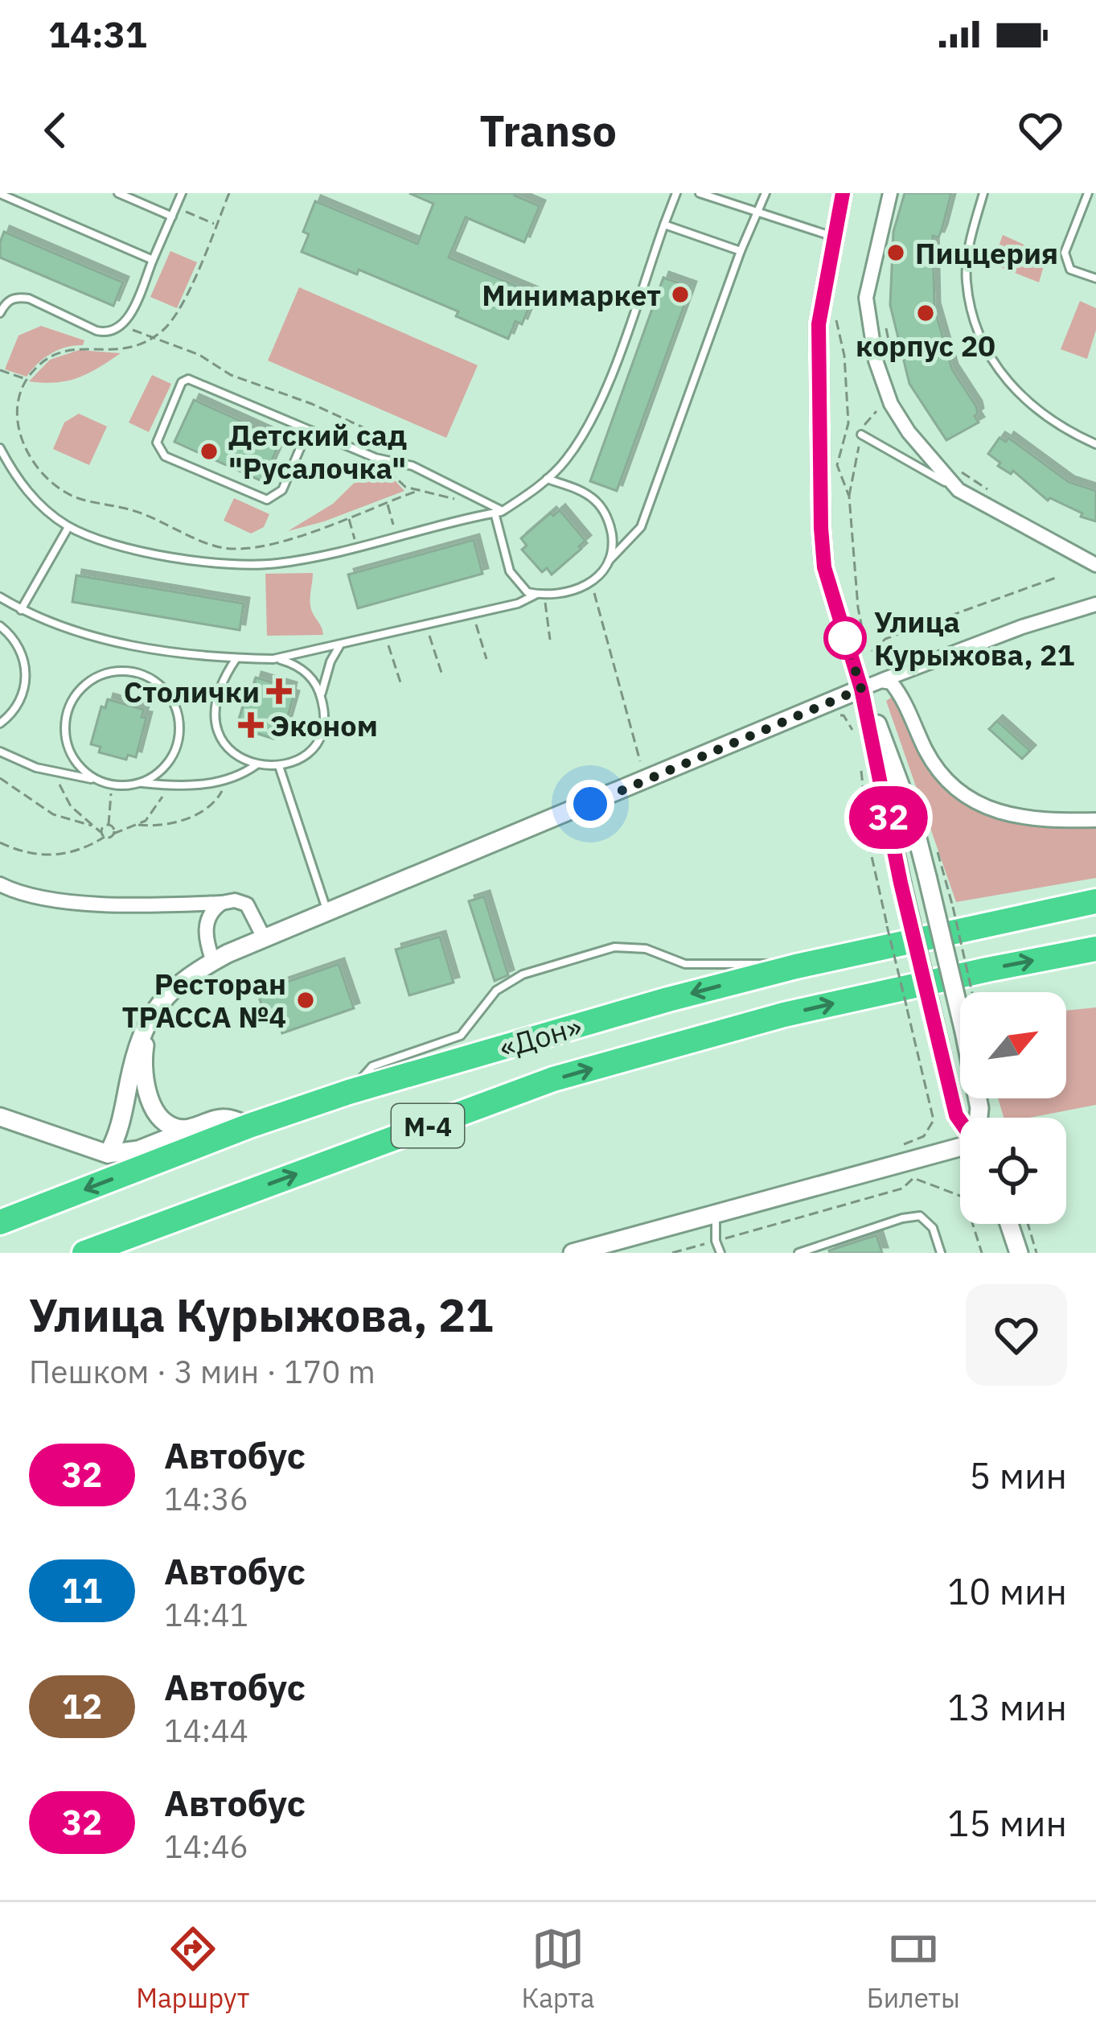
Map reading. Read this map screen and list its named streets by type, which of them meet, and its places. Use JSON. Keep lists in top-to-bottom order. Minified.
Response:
{"streets":{"highway":["«Дон»","М-4"]},"places":{"other":["Пиццерия","Минимаркет","корпус 20","Детский сад \"Русалочка\"","Улица Курыжова, 21","Ресторан ТРАССА №4"],"health":["Столички","Эконом"]},"lines":["bus line 32"],"north":"top right","page":{"status":"14:31","header":"Transo","on_map":"32","heading":["Улица Курыжова, 21","Пешком · 3 мин · 170 m"],"list":[{"mark":"32","name":"Автобус","note":"14:36","value":"5 мин"},{"mark":"11","name":"Автобус","note":"14:41","value":"10 мин"},{"mark":"12","name":"Автобус","note":"14:44","value":"13 мин"},{"mark":"32","name":"Автобус","note":"14:46","value":"15 мин"}],"tabs":["Маршрут","Карта","Билеты"]}}
